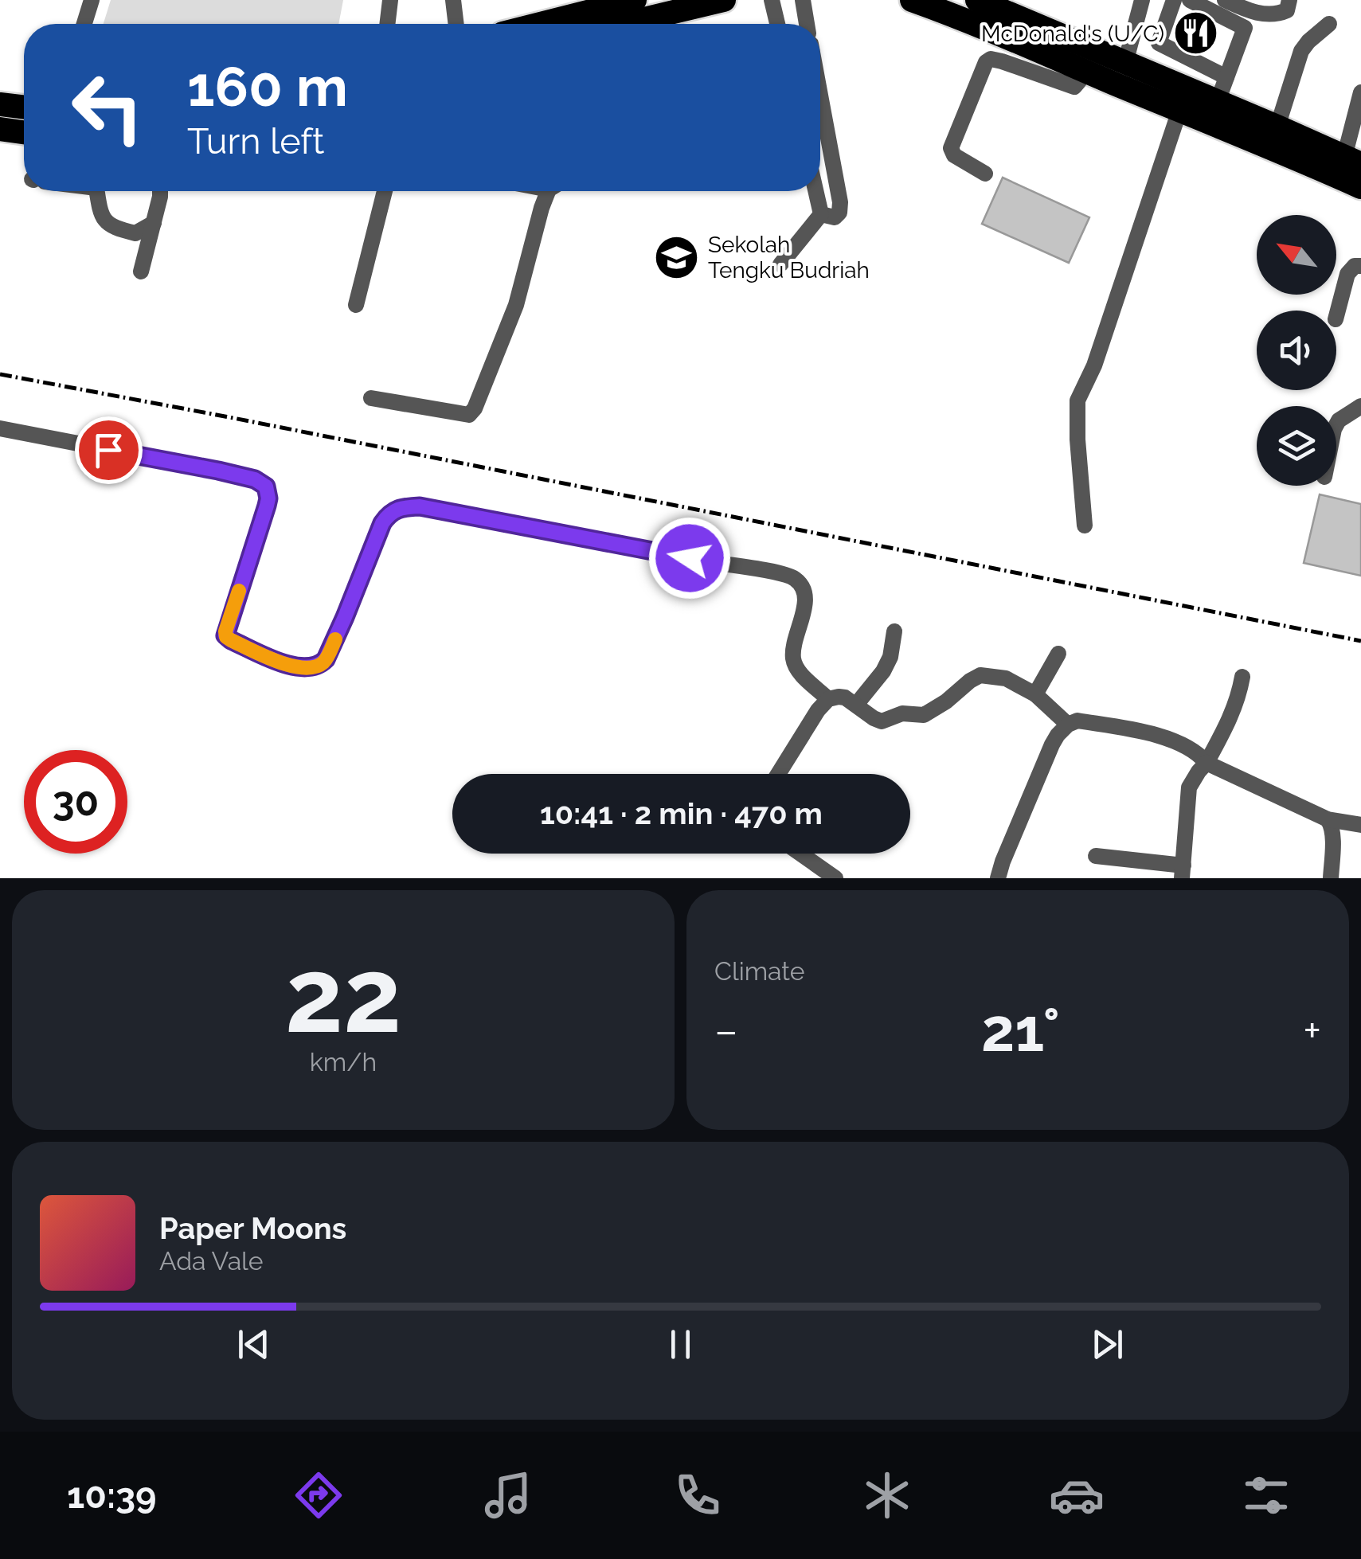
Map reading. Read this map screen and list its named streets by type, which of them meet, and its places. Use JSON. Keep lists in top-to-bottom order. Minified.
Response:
{"places":{"restaurant":["McDonald's (U/C)"],"school or university":["Sekolah Tengku Budriah"]},"north":"top left","page":{"turn":["160 m","Turn left"],"limit":"30","trip":"10:41 · 2 min · 470 m","tile":[["22","km/h"],"Climate"],"heat":["−","21°","+"],"song":["Paper Moons","Ada Vale"],"tabs":"10:39"}}
